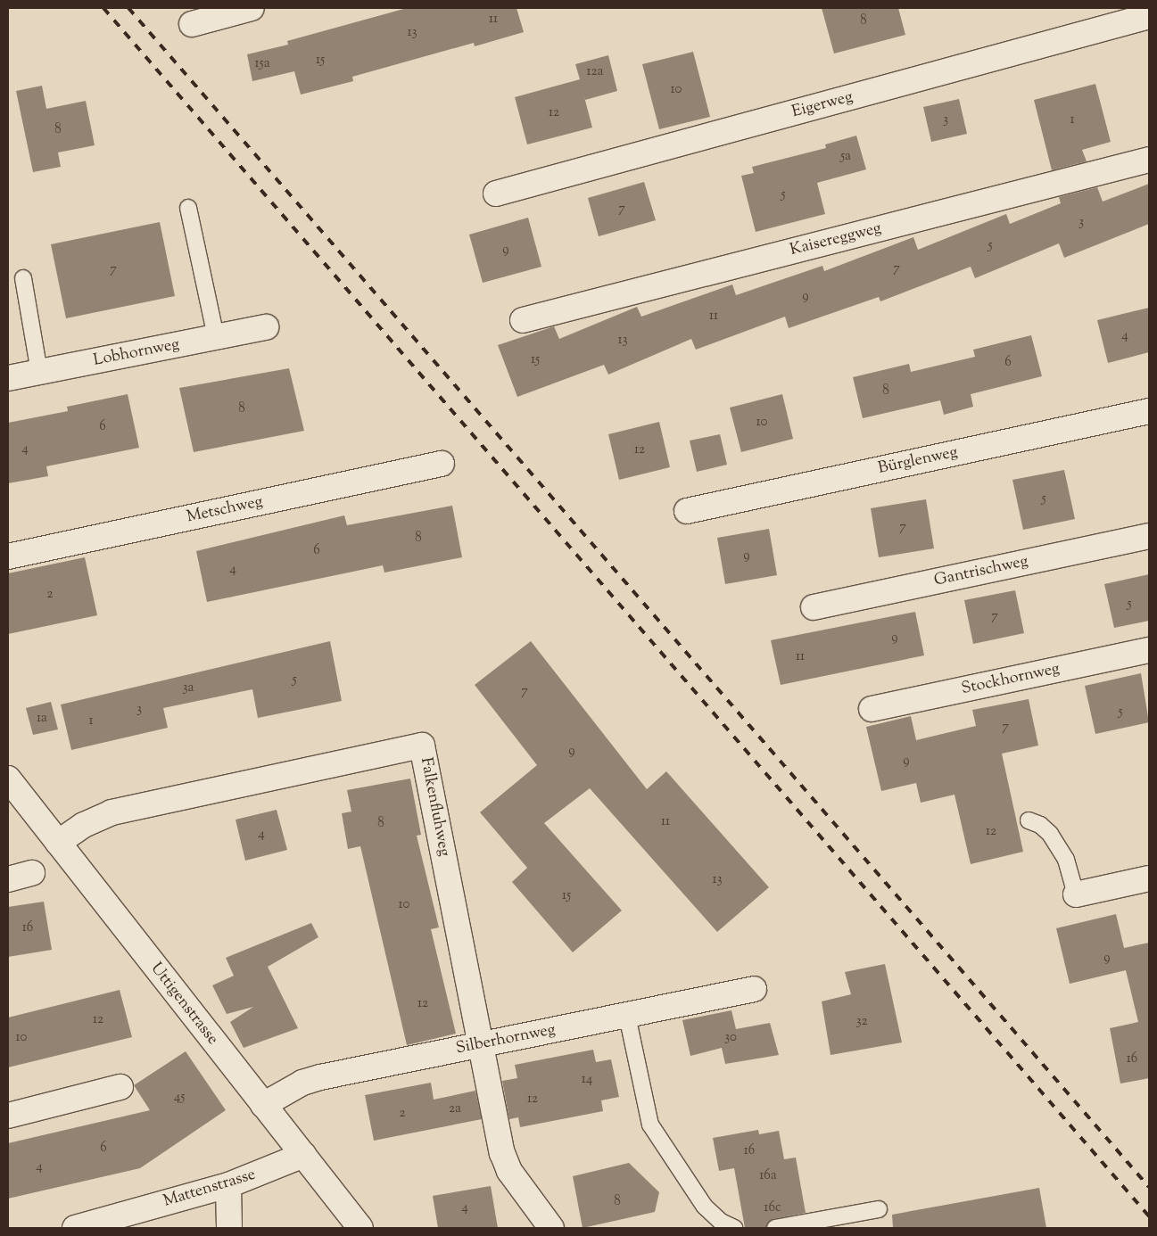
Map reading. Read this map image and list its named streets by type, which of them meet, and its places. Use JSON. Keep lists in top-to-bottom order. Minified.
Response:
{"streets":{"street":["Eigerweg","Kaisereggweg","Lobhornweg","Bürglenweg","Metschweg","Gantrischweg","Stockhornweg","Falkenfluhweg","Uttigenstrasse","Silberhornweg","Mattenstrasse"]},"crossings":[["Falkenfluhweg","Uttigenstrasse"],["Falkenfluhweg","Silberhornweg"],["Uttigenstrasse","Silberhornweg"],["Uttigenstrasse","Mattenstrasse"]],"house_numbers":["11","8","13","15","15a","12a","10","12","3","1","8","5a","5","7","3","5","9","7","7","9","11","4","13","15","6","8","8","10","6","4","12","5","7","8","6","9","4","2","5","7","9","11","5","3a","7","3","5","1a","1","7","9","9","11","8","12","4","13","15","10","16","9","12","12","32","10","30","16","14","45","12","2a","2","6","16","4","16a","8","4","16c"]}
